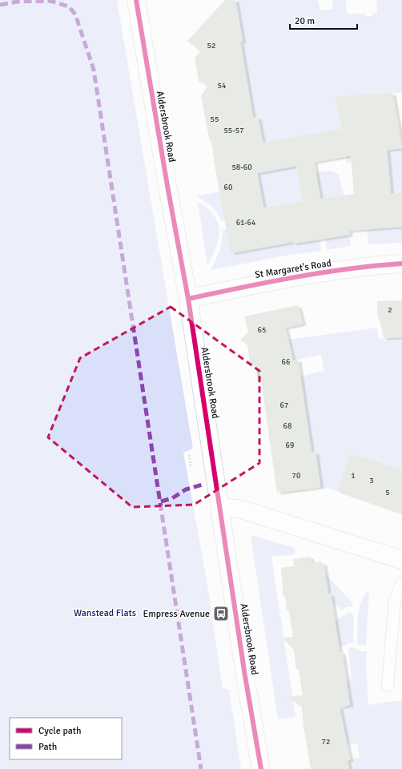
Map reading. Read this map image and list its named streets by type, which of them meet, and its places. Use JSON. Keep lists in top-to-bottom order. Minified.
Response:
{"streets":{"main road":["Aldersbrook Road","St Margaret's Road"]},"crossings":[["Aldersbrook Road","St Margaret's Road"]],"parks":["Wanstead Flats"],"places":{"bus stop":["Empress Avenue"]},"house_numbers":["52","54","55","55-57","58-60","60","61-64","2","65","66","67","68","69","70","1","3","5","72"],"legend":["Cycle path","Path"],"scale_bar":"20 m"}
